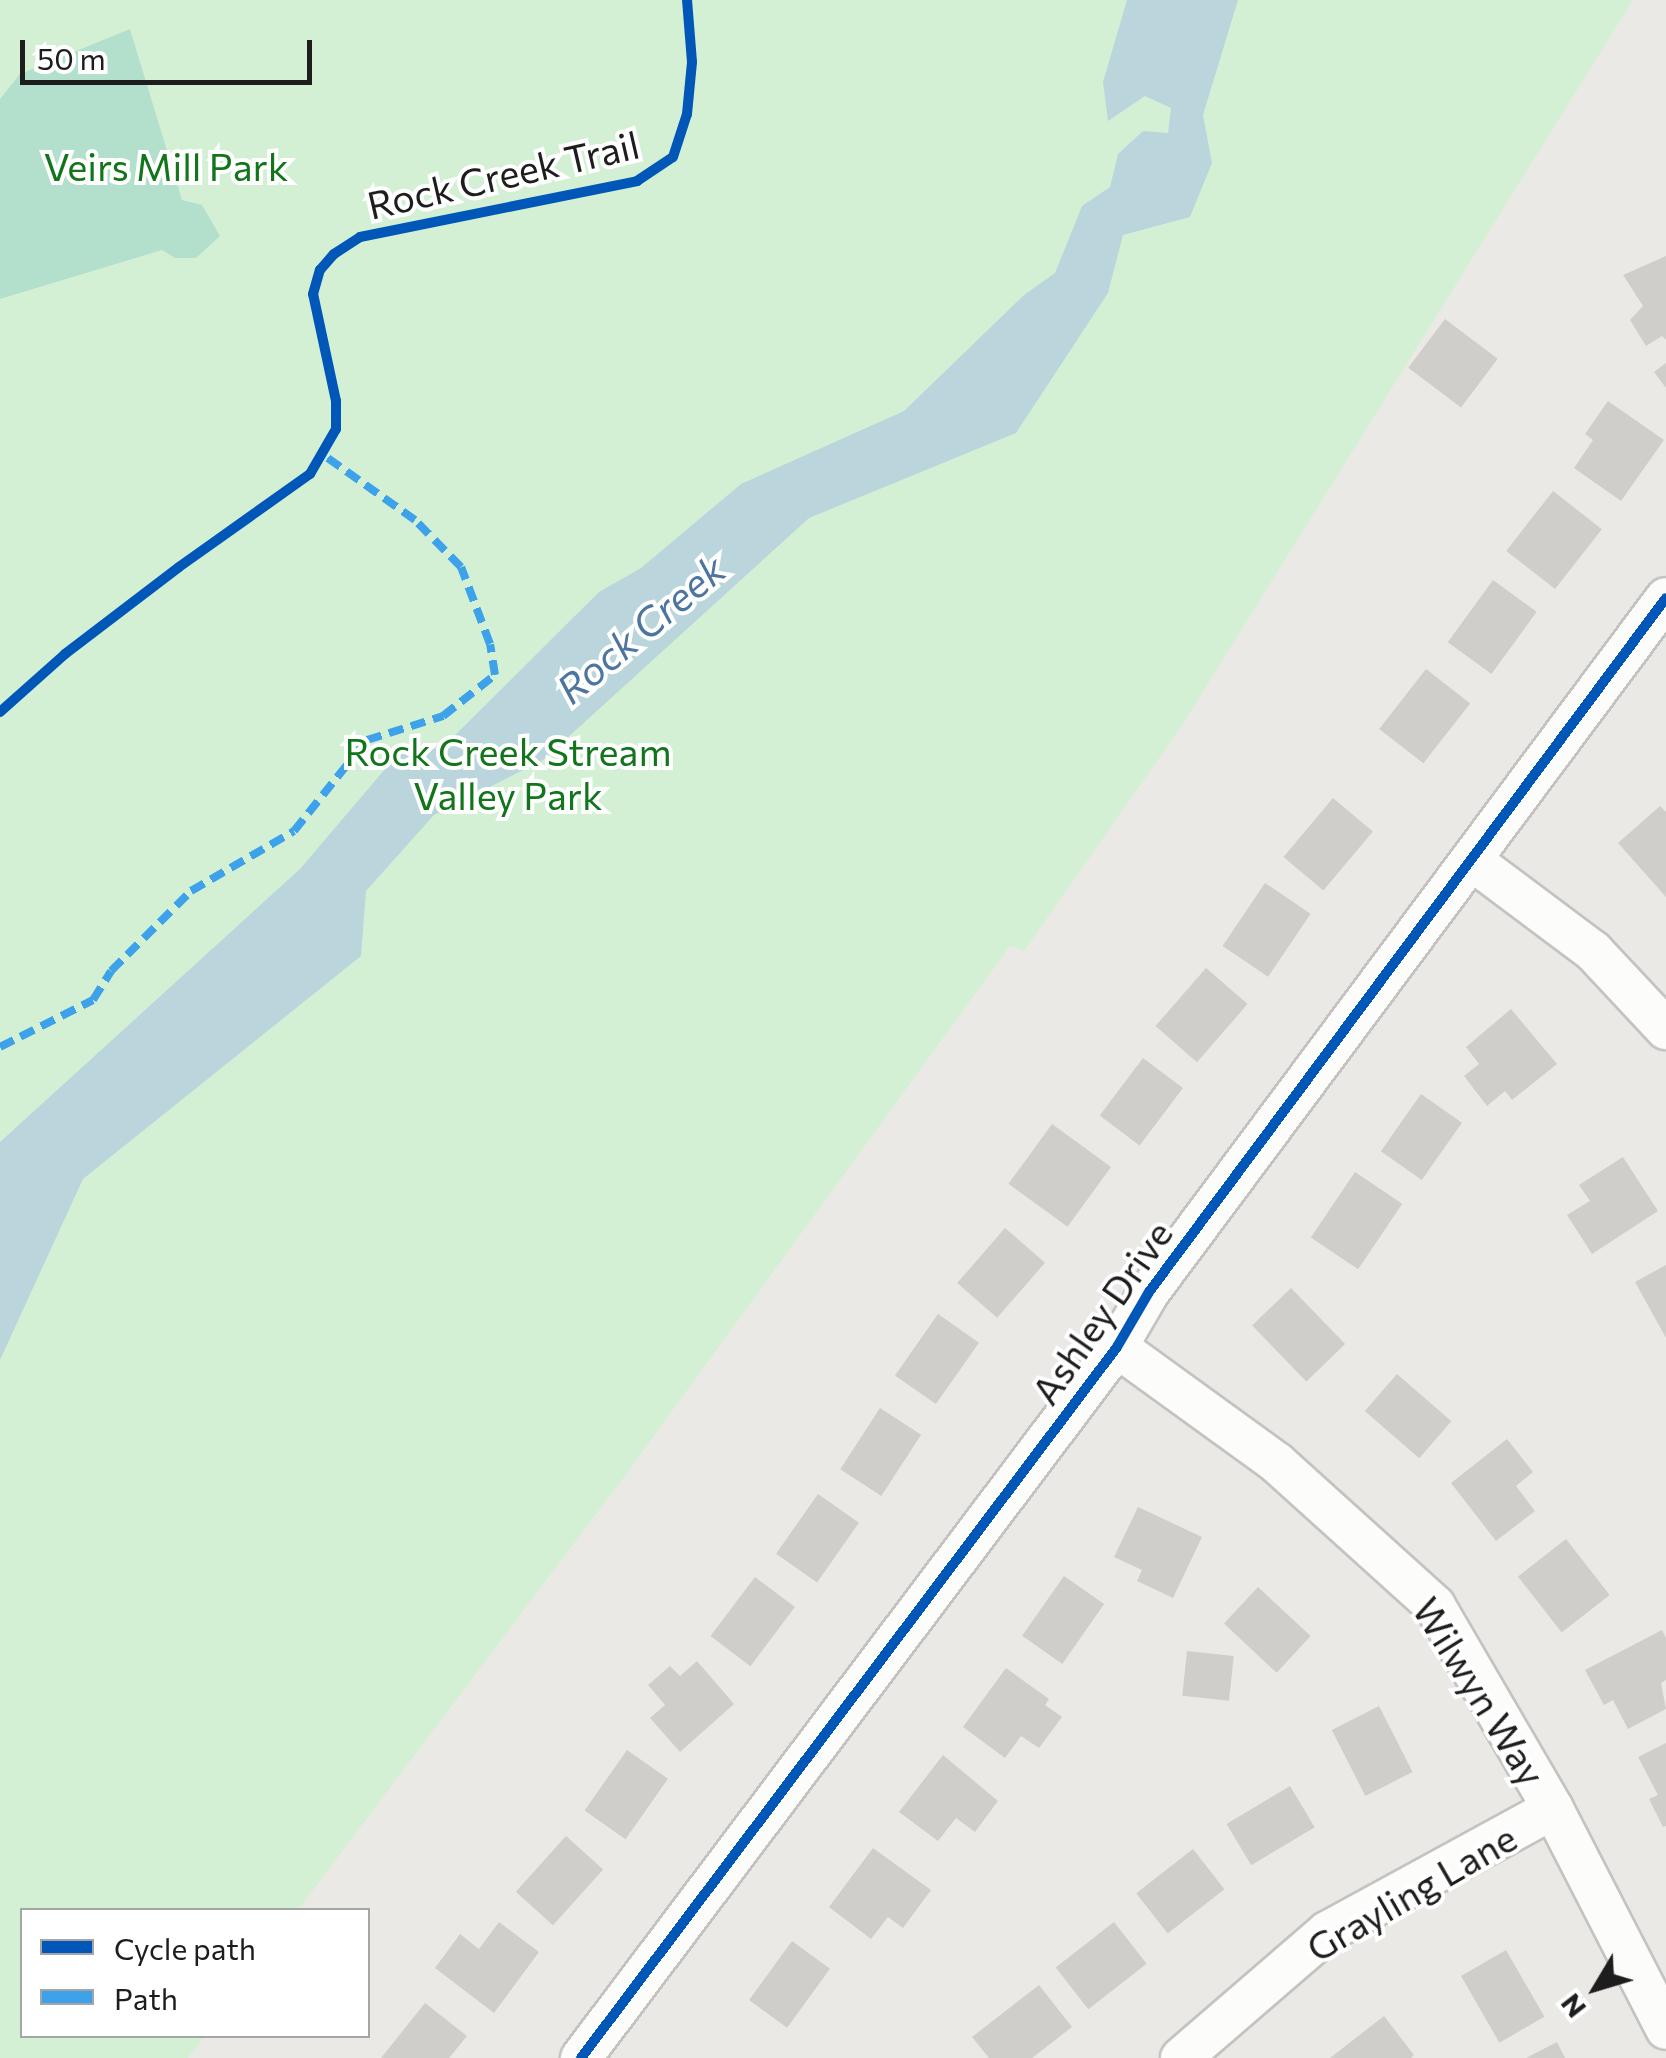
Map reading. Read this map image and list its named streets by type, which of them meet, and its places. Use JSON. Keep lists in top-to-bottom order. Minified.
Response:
{"streets":{"street":["Ashley Drive","Wilwyn Way","Grayling Lane"],"cycle path":["Rock Creek Trail"]},"crossings":[["Ashley Drive","Wilwyn Way"],["Wilwyn Way","Grayling Lane"]],"water":["Rock Creek"],"parks":["Veirs Mill Park","Rock Creek Stream Valley Park"],"legend":["Cycle path","Path"],"scale_bar":"50 m","north":"bottom left"}
